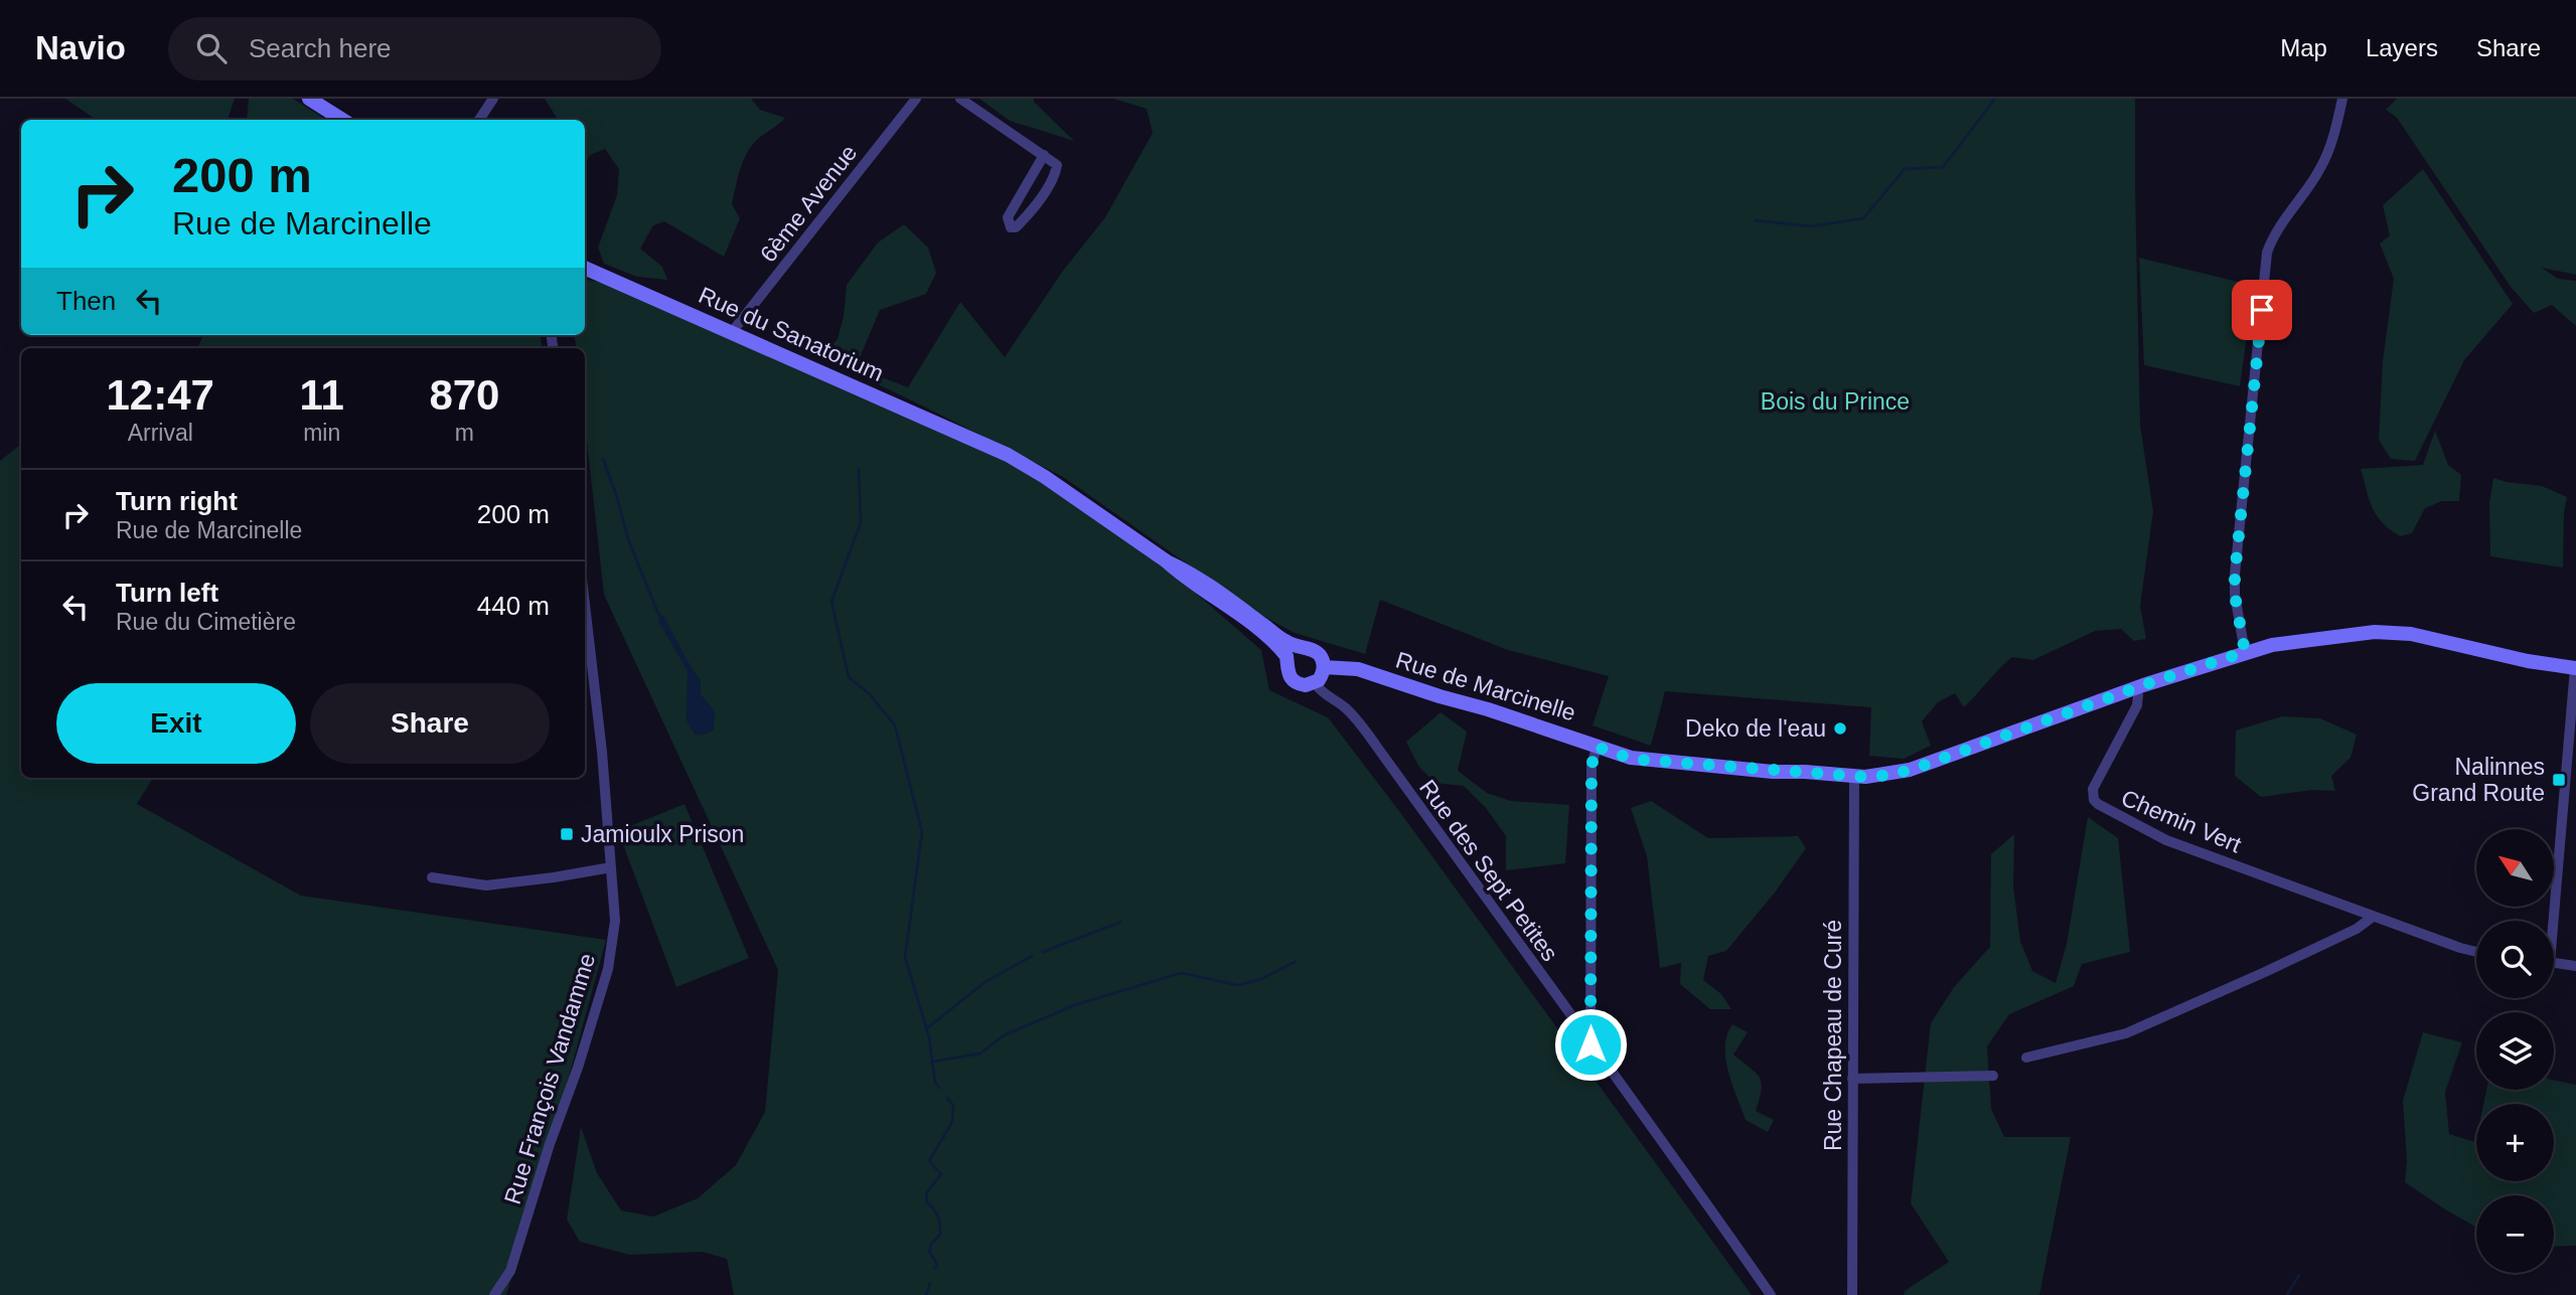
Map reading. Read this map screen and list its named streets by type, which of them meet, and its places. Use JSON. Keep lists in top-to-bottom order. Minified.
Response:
{"streets":{"street":["6ème Avenue","Rue du Sanatorium","Rue de Marcinelle","Chemin Vert","Rue des Sept Petites","Rue Chapeau de Curé","Rue François Vandamme"]},"crossings":[["6ème Avenue","Rue du Sanatorium"],["Rue de Marcinelle","Chemin Vert"],["Rue de Marcinelle","Rue des Sept Petites"],["Rue de Marcinelle","Rue Chapeau de Curé"]],"parks":["Bois du Prince"],"places":{"other":["Deko de l'eau"],"transit":["Nalinnes Grand Route","Jamioulx Prison"]},"north":"top left","page":{"header":"Navio","search":"Search here","nav":["Map","Layers","Share"],"turn":["200 m","Rue de Marcinelle"],"then":"Then","eta":["12:47","Arrival","11","min","870","m"],"list":[{"name":"Turn right","note":"Rue de Marcinelle","value":"200 m"},{"name":"Turn left","note":"Rue du Cimetière","value":"440 m"}],"buttons":["Exit","Share"],"map_buttons":["+","−"]}}
